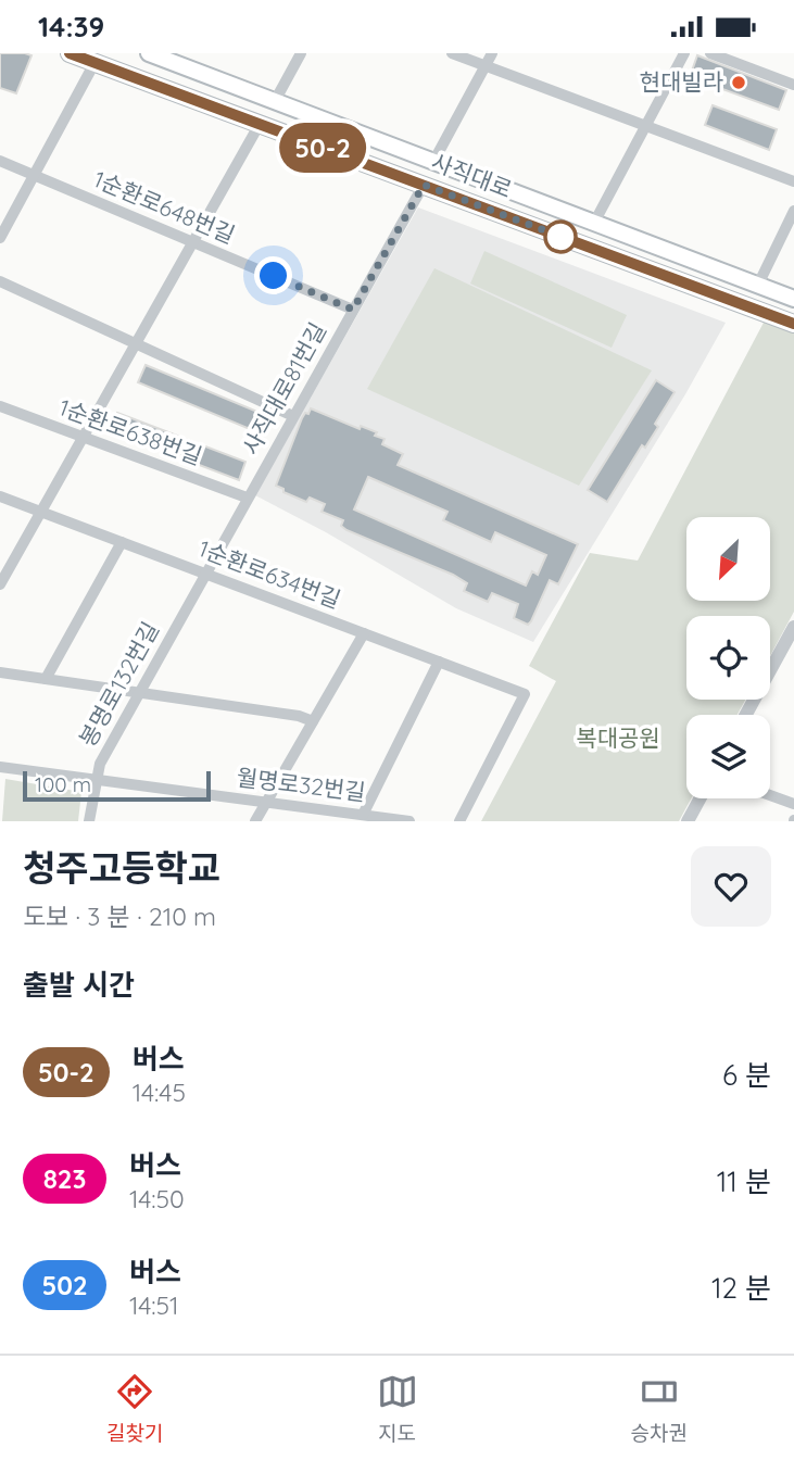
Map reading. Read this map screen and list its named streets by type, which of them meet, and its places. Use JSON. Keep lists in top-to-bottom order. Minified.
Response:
{"streets":{"main road":["사직대로"],"street":["1순환로648번길","사직대로81번길","1순환로638번길","1순환로634번길","봉명로132번길","월명로32번길"]},"crossings":[["사직대로","사직대로81번길"],["1순환로648번길","사직대로81번길"],["사직대로81번길","1순환로638번길"],["사직대로81번길","1순환로634번길"],["사직대로81번길","봉명로132번길"],["1순환로634번길","봉명로132번길"],["봉명로132번길","월명로32번길"]],"parks":["복대공원"],"places":["현대빌라"],"lines":["bus line 50-2"],"scale_bar":"100 m","north":"bottom left","page":{"status":"14:39","on_map":"50-2","scale":"100 m","heading":[["청주고등학교","도보 · 3 분 · 210 m"],"출발 시간"],"list":[{"mark":"50-2","name":"버스","note":"14:45","value":"6 분"},{"mark":"823","name":"버스","note":"14:50","value":"11 분"},{"mark":"502","name":"버스","note":"14:51","value":"12 분"}],"tabs":["길찾기","지도","승차권"]}}
